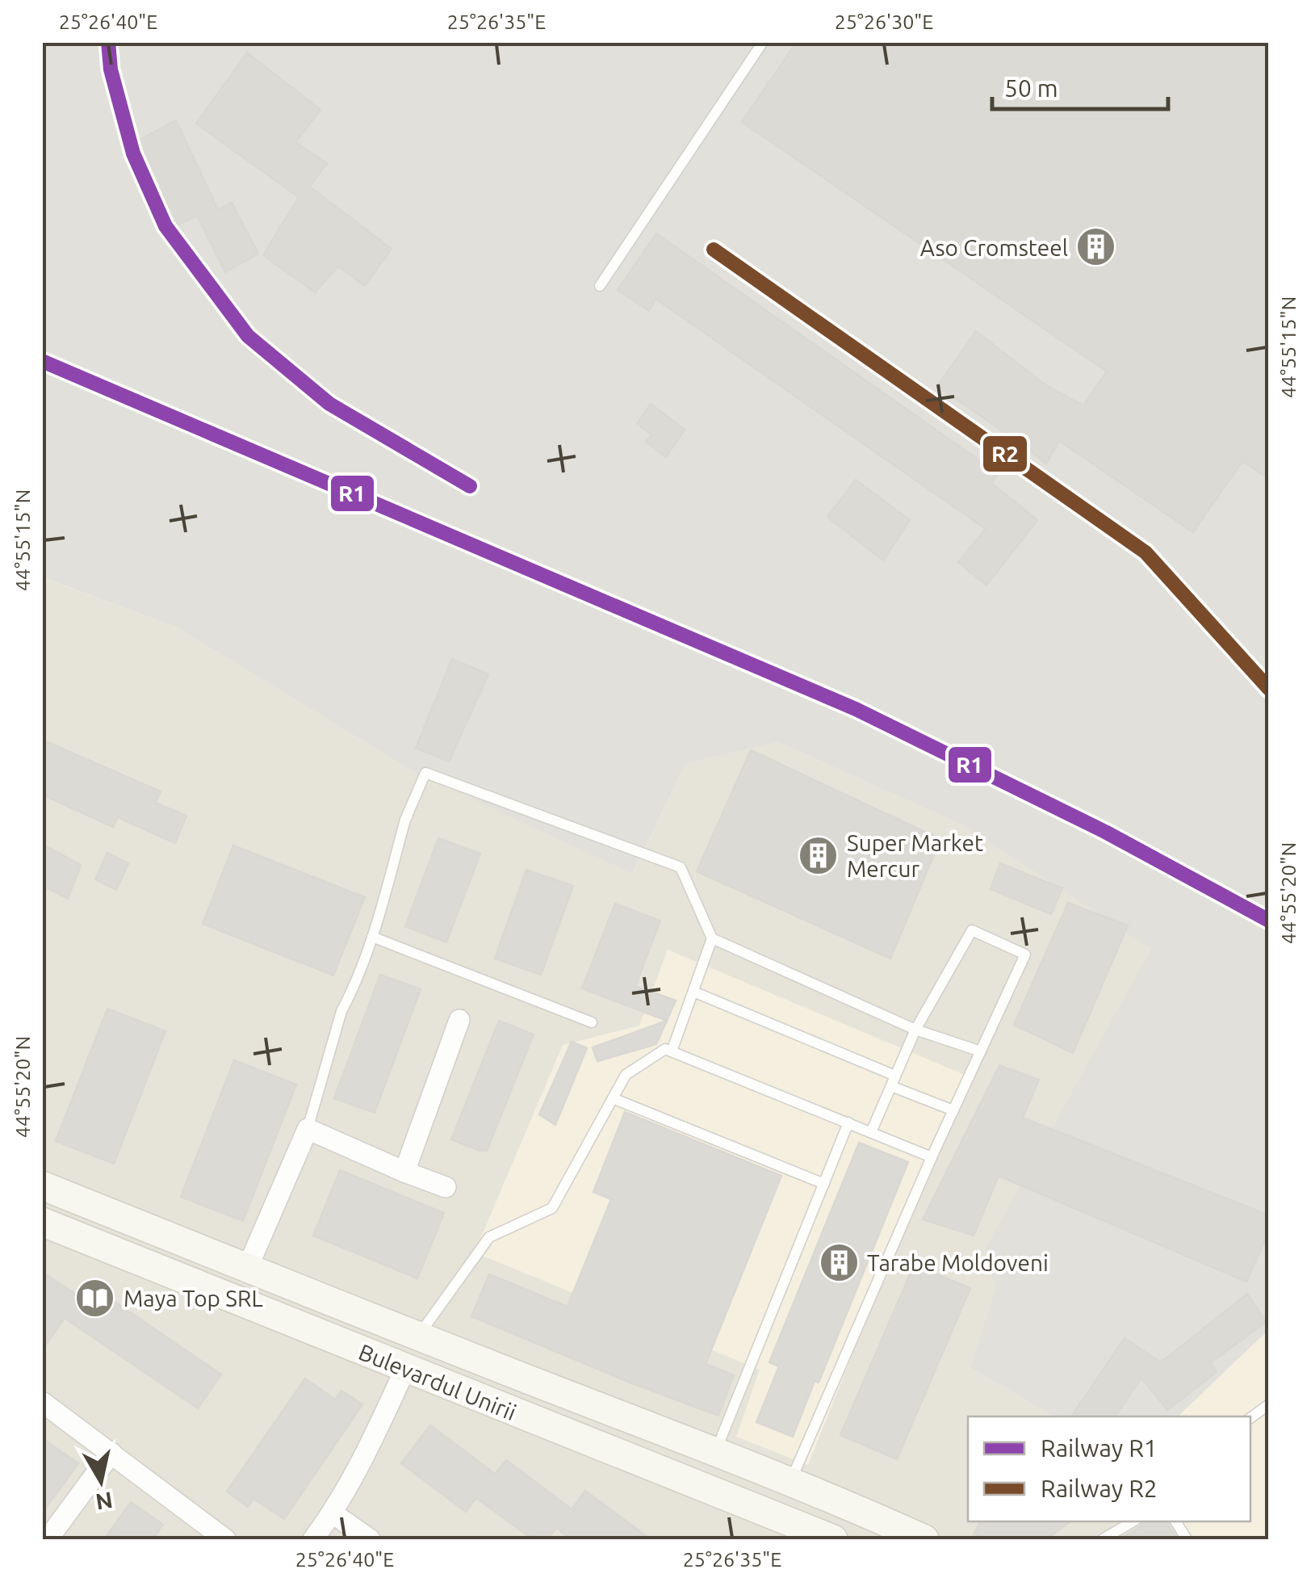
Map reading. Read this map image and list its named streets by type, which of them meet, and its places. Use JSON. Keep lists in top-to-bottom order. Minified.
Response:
{"streets":{"main road":["Bulevardul Unirii"]},"places":{"building":["Aso Cromsteel","Super Market Mercur","Tarabe Moldoveni"],"library":["Maya Top SRL"]},"lines":["rail line R1","rail line R2"],"legend":["Railway R1","Railway R2"],"scale_bar":"50 m","north":"bottom","coordinates":["25°26'40\"E","25°26'35\"E","25°26'30\"E","44°55'15\"N","44°55'20\"N"]}
